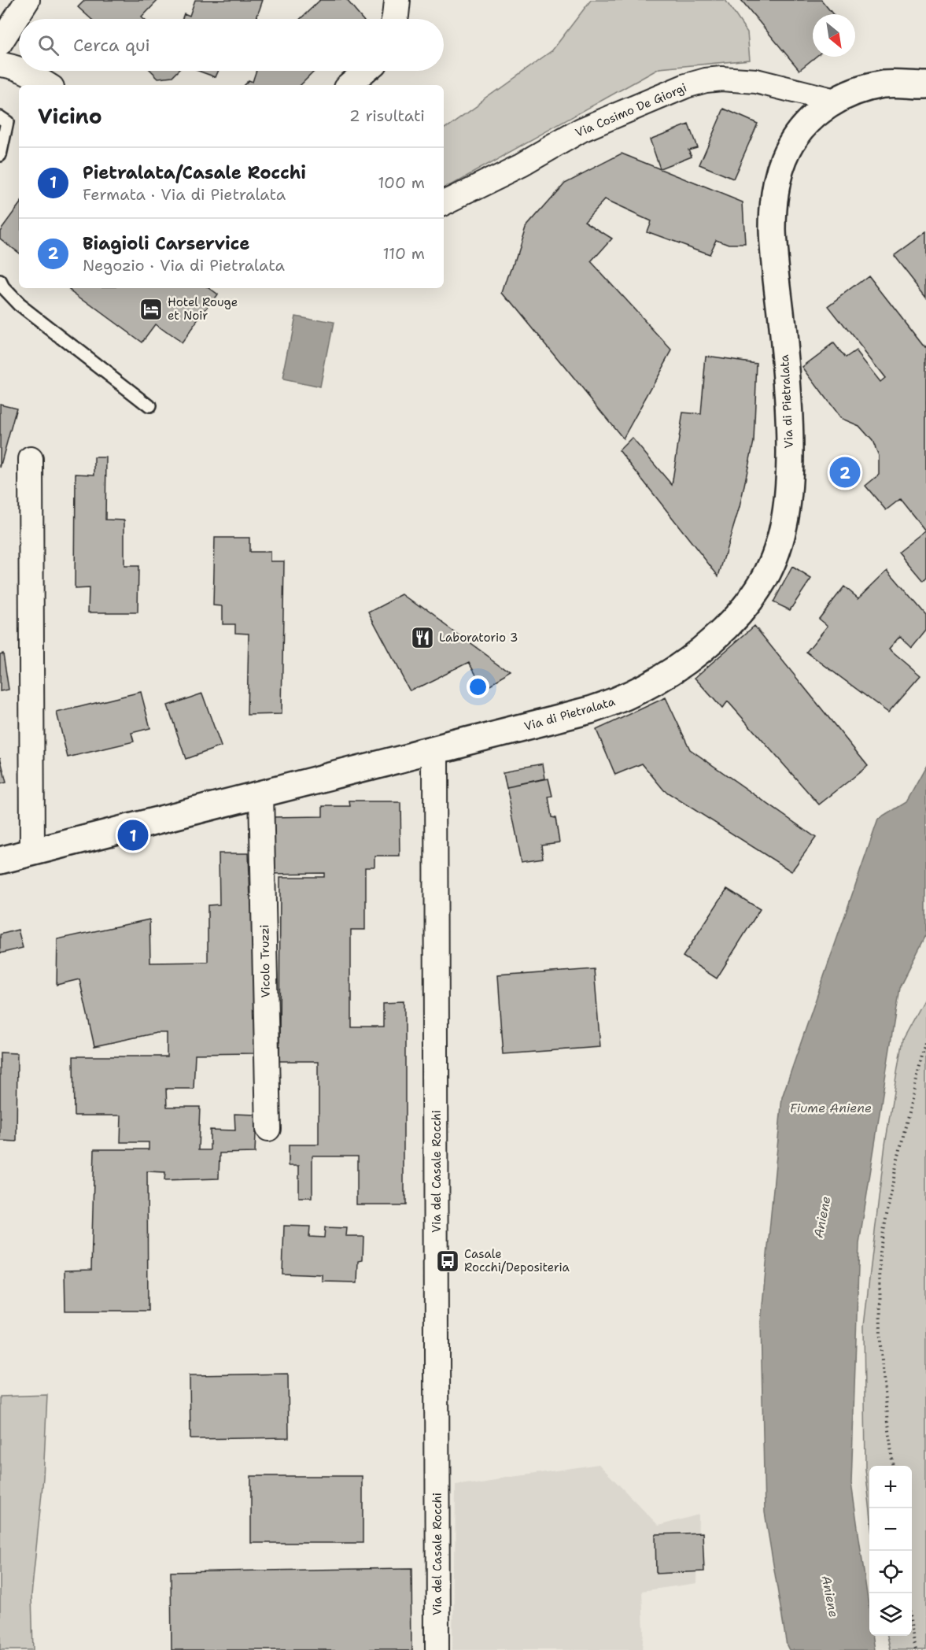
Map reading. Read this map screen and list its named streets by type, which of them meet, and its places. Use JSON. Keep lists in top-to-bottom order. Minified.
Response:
{"streets":{"street":["Via Cosimo De Giorgi","Via di Pietralata","Vicolo Truzzi","Via del Casale Rocchi"]},"crossings":[["Via Cosimo De Giorgi","Via di Pietralata"],["Via di Pietralata","Vicolo Truzzi"],["Via di Pietralata","Via del Casale Rocchi"]],"water":["Fiume Aniene","Aniene"],"places":{"hotel":["Hotel Rouge et Noir"],"restaurant":["Laboratorio 3"],"bus stop":["Casale Rocchi/Depositeria"]},"north":"bottom right","page":{"search":"Cerca qui","heading":["Vicino","2 risultati"],"list":[{"mark":"1","name":"Pietralata/Casale Rocchi","note":"Fermata · Via di Pietralata","value":"100 m"},{"mark":"2","name":"Biagioli Carservice","note":"Negozio · Via di Pietralata","value":"110 m"}],"pins":["2","1"],"map_buttons":["+","−"]}}
